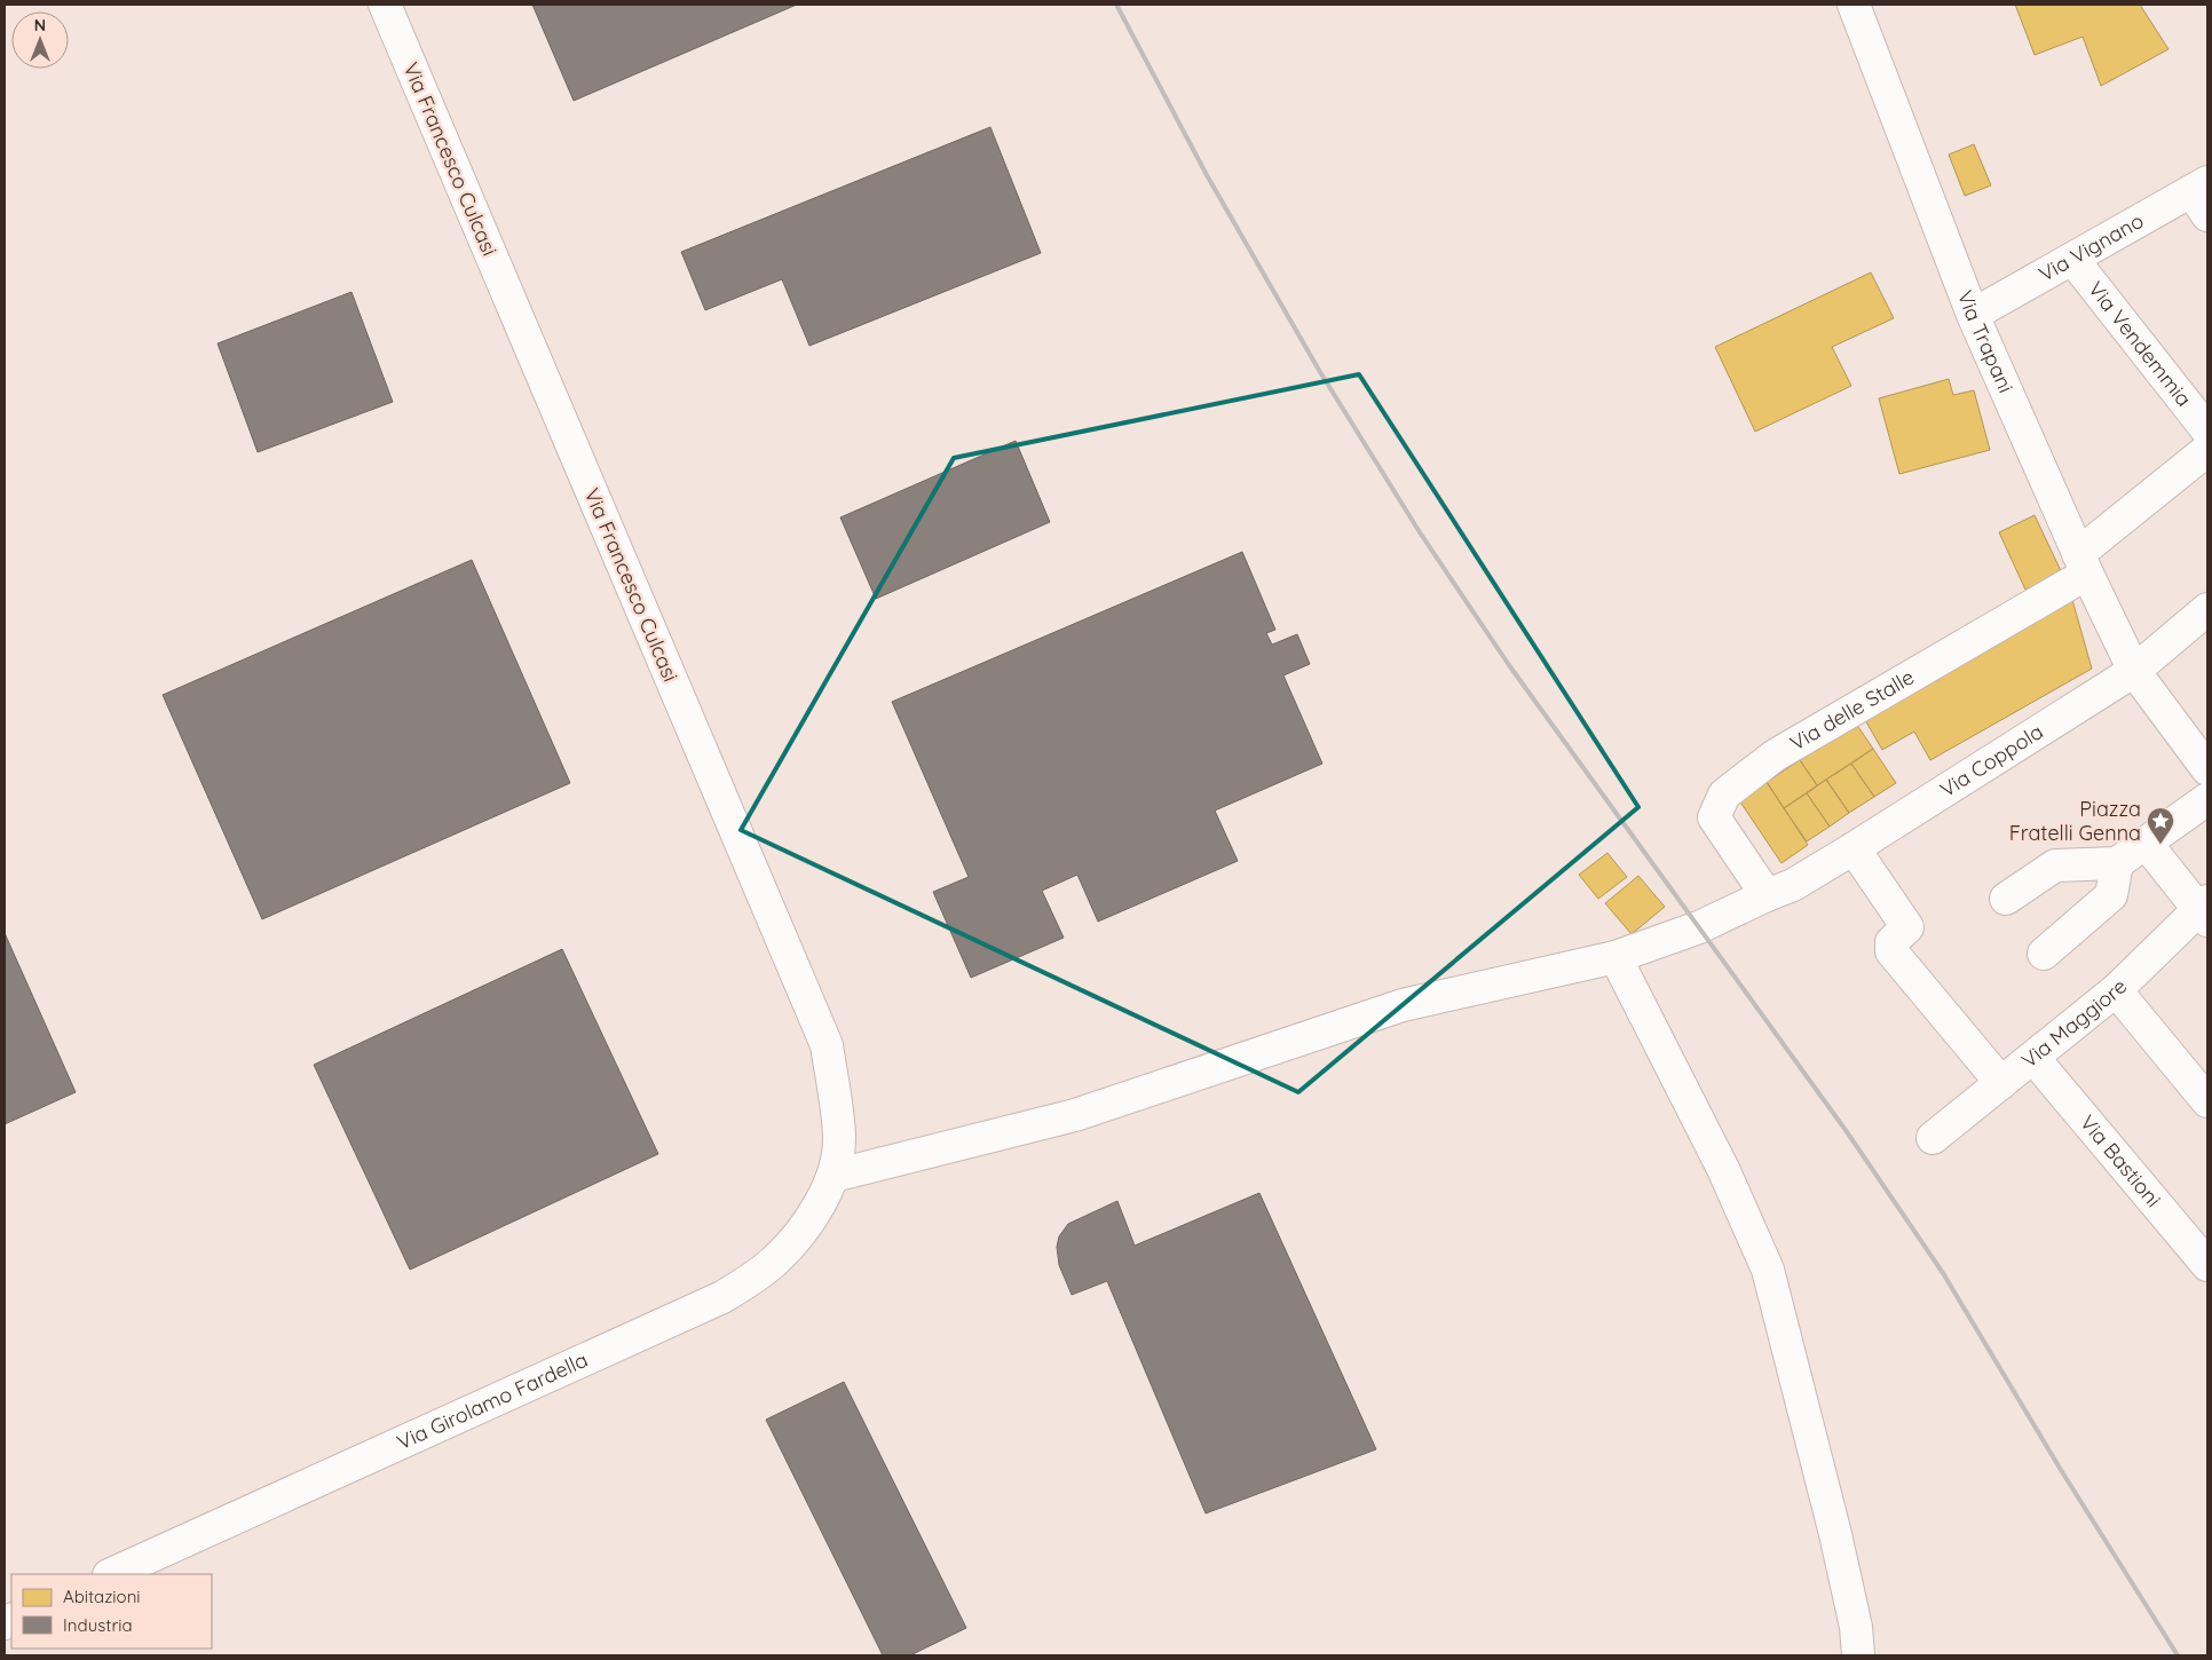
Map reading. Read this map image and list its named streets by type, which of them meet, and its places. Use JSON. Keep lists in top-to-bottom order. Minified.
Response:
{"streets":{"street":["Via Francesco Culcasi","Via Vignano","Via Trapani","Via Vendemmia","Via delle Stalle","Via Coppola","Via Maggiore","Via Bastioni","Via Girolamo Fardella"]},"crossings":[["Via Francesco Culcasi","Via Coppola"],["Via Francesco Culcasi","Via Girolamo Fardella"],["Via Vignano","Via Trapani"],["Via Vignano","Via Vendemmia"],["Via Trapani","Via delle Stalle"],["Via Trapani","Via Coppola"],["Via delle Stalle","Via Coppola"],["Via Coppola","Via Girolamo Fardella"],["Via Maggiore","Via Bastioni"]],"places":{"place":["Piazza Fratelli Genna"]},"legend":["Abitazioni","Industria"],"north":"top"}
